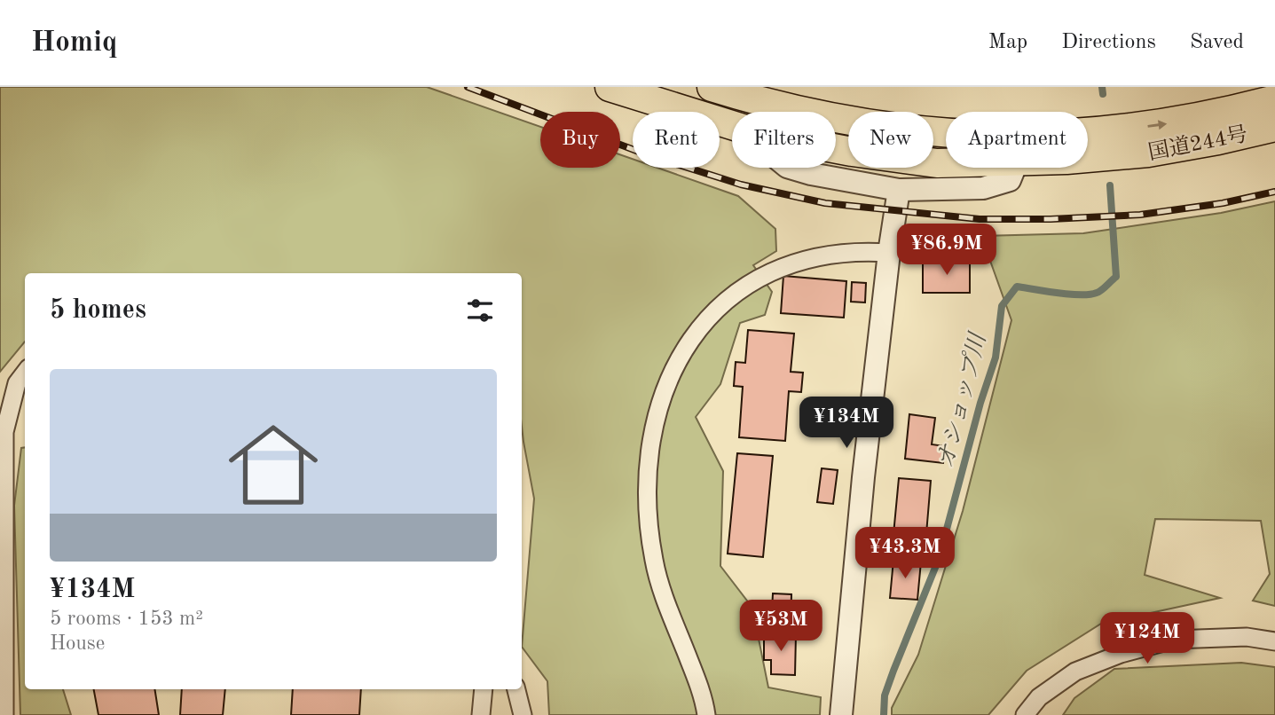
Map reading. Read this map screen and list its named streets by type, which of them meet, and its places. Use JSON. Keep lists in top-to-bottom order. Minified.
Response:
{"streets":{"highway":["国道244号"]},"water":["オショップ川"],"page":{"header":"Homiq","nav":["Map","Directions","Saved"],"chip":["Buy","Rent","Filters","New","Apartment"],"price":["¥86.9M","¥134M","¥43.3M","¥53M","¥124M"],"heading":"5 homes","list":[{"name":"¥134M","note":"5 rooms · 153 m² · House"}]}}
